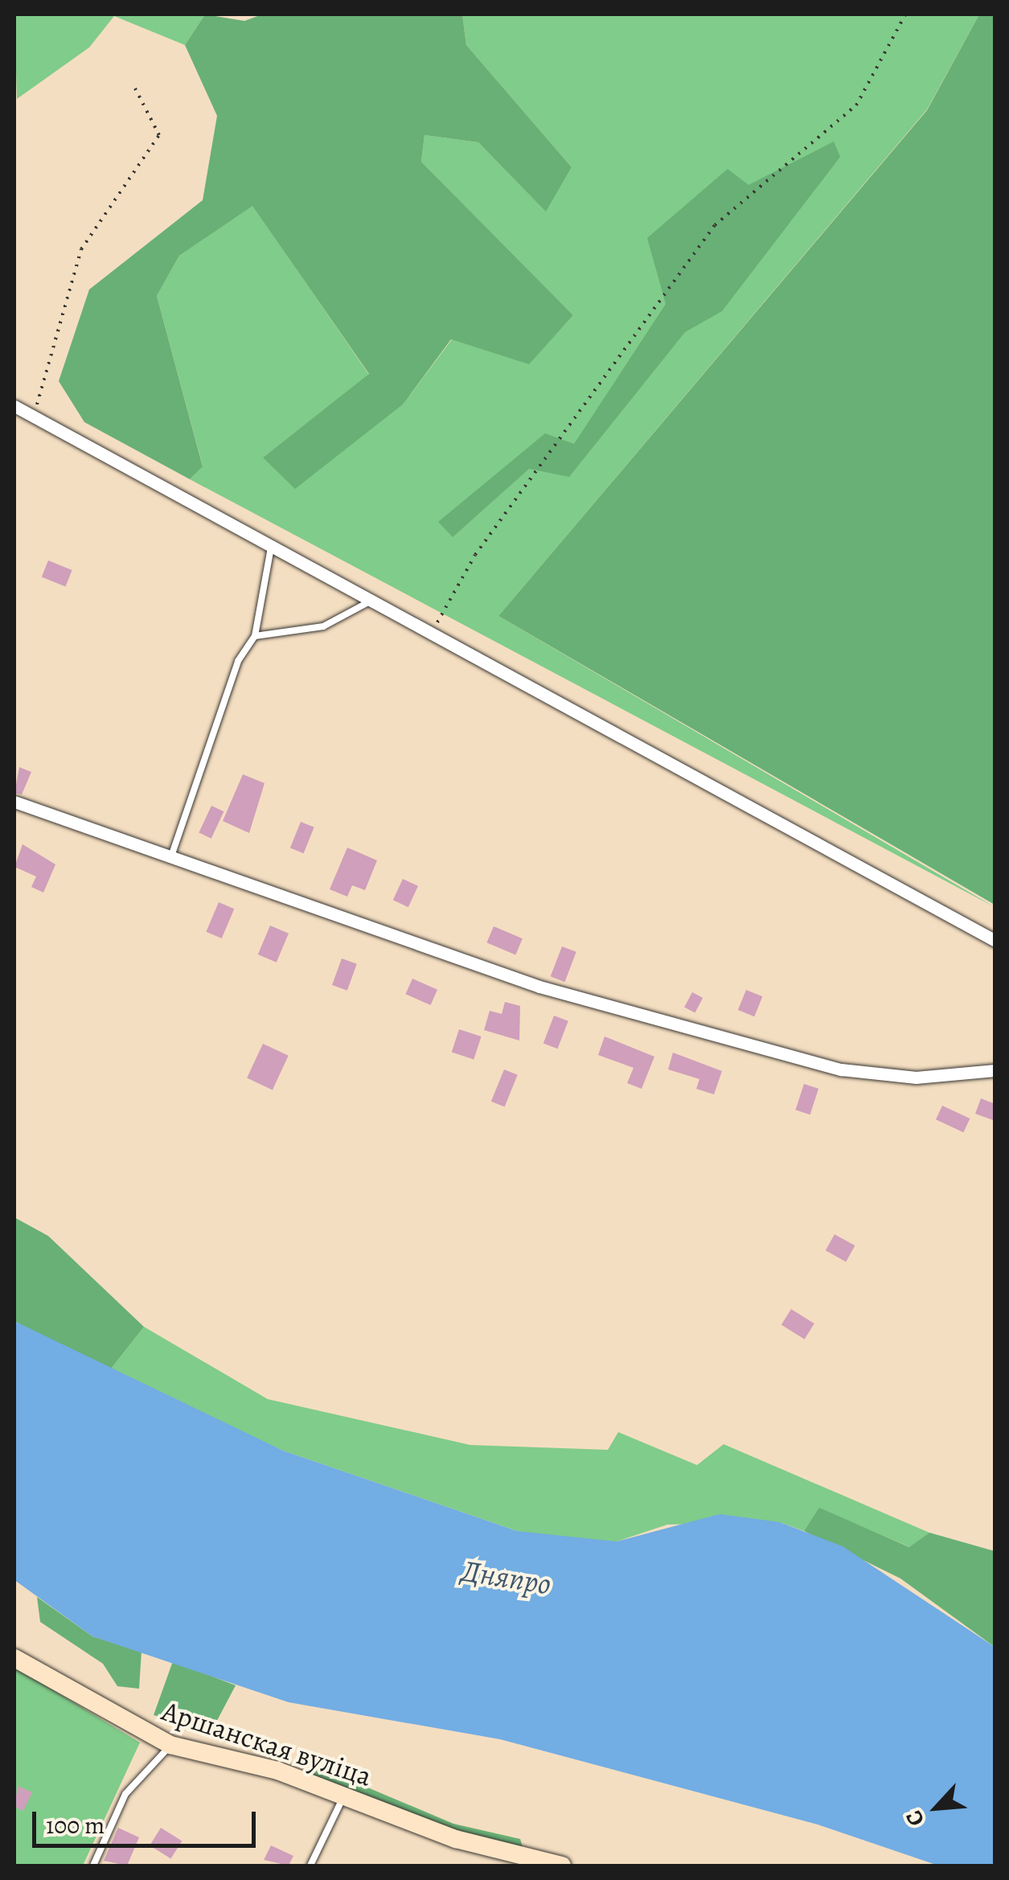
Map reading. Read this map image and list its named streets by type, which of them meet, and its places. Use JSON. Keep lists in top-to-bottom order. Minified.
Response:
{"streets":{"street":["Аршанская вуліца"]},"water":["Дняпро"],"scale_bar":"100 m","north":"bottom left"}
